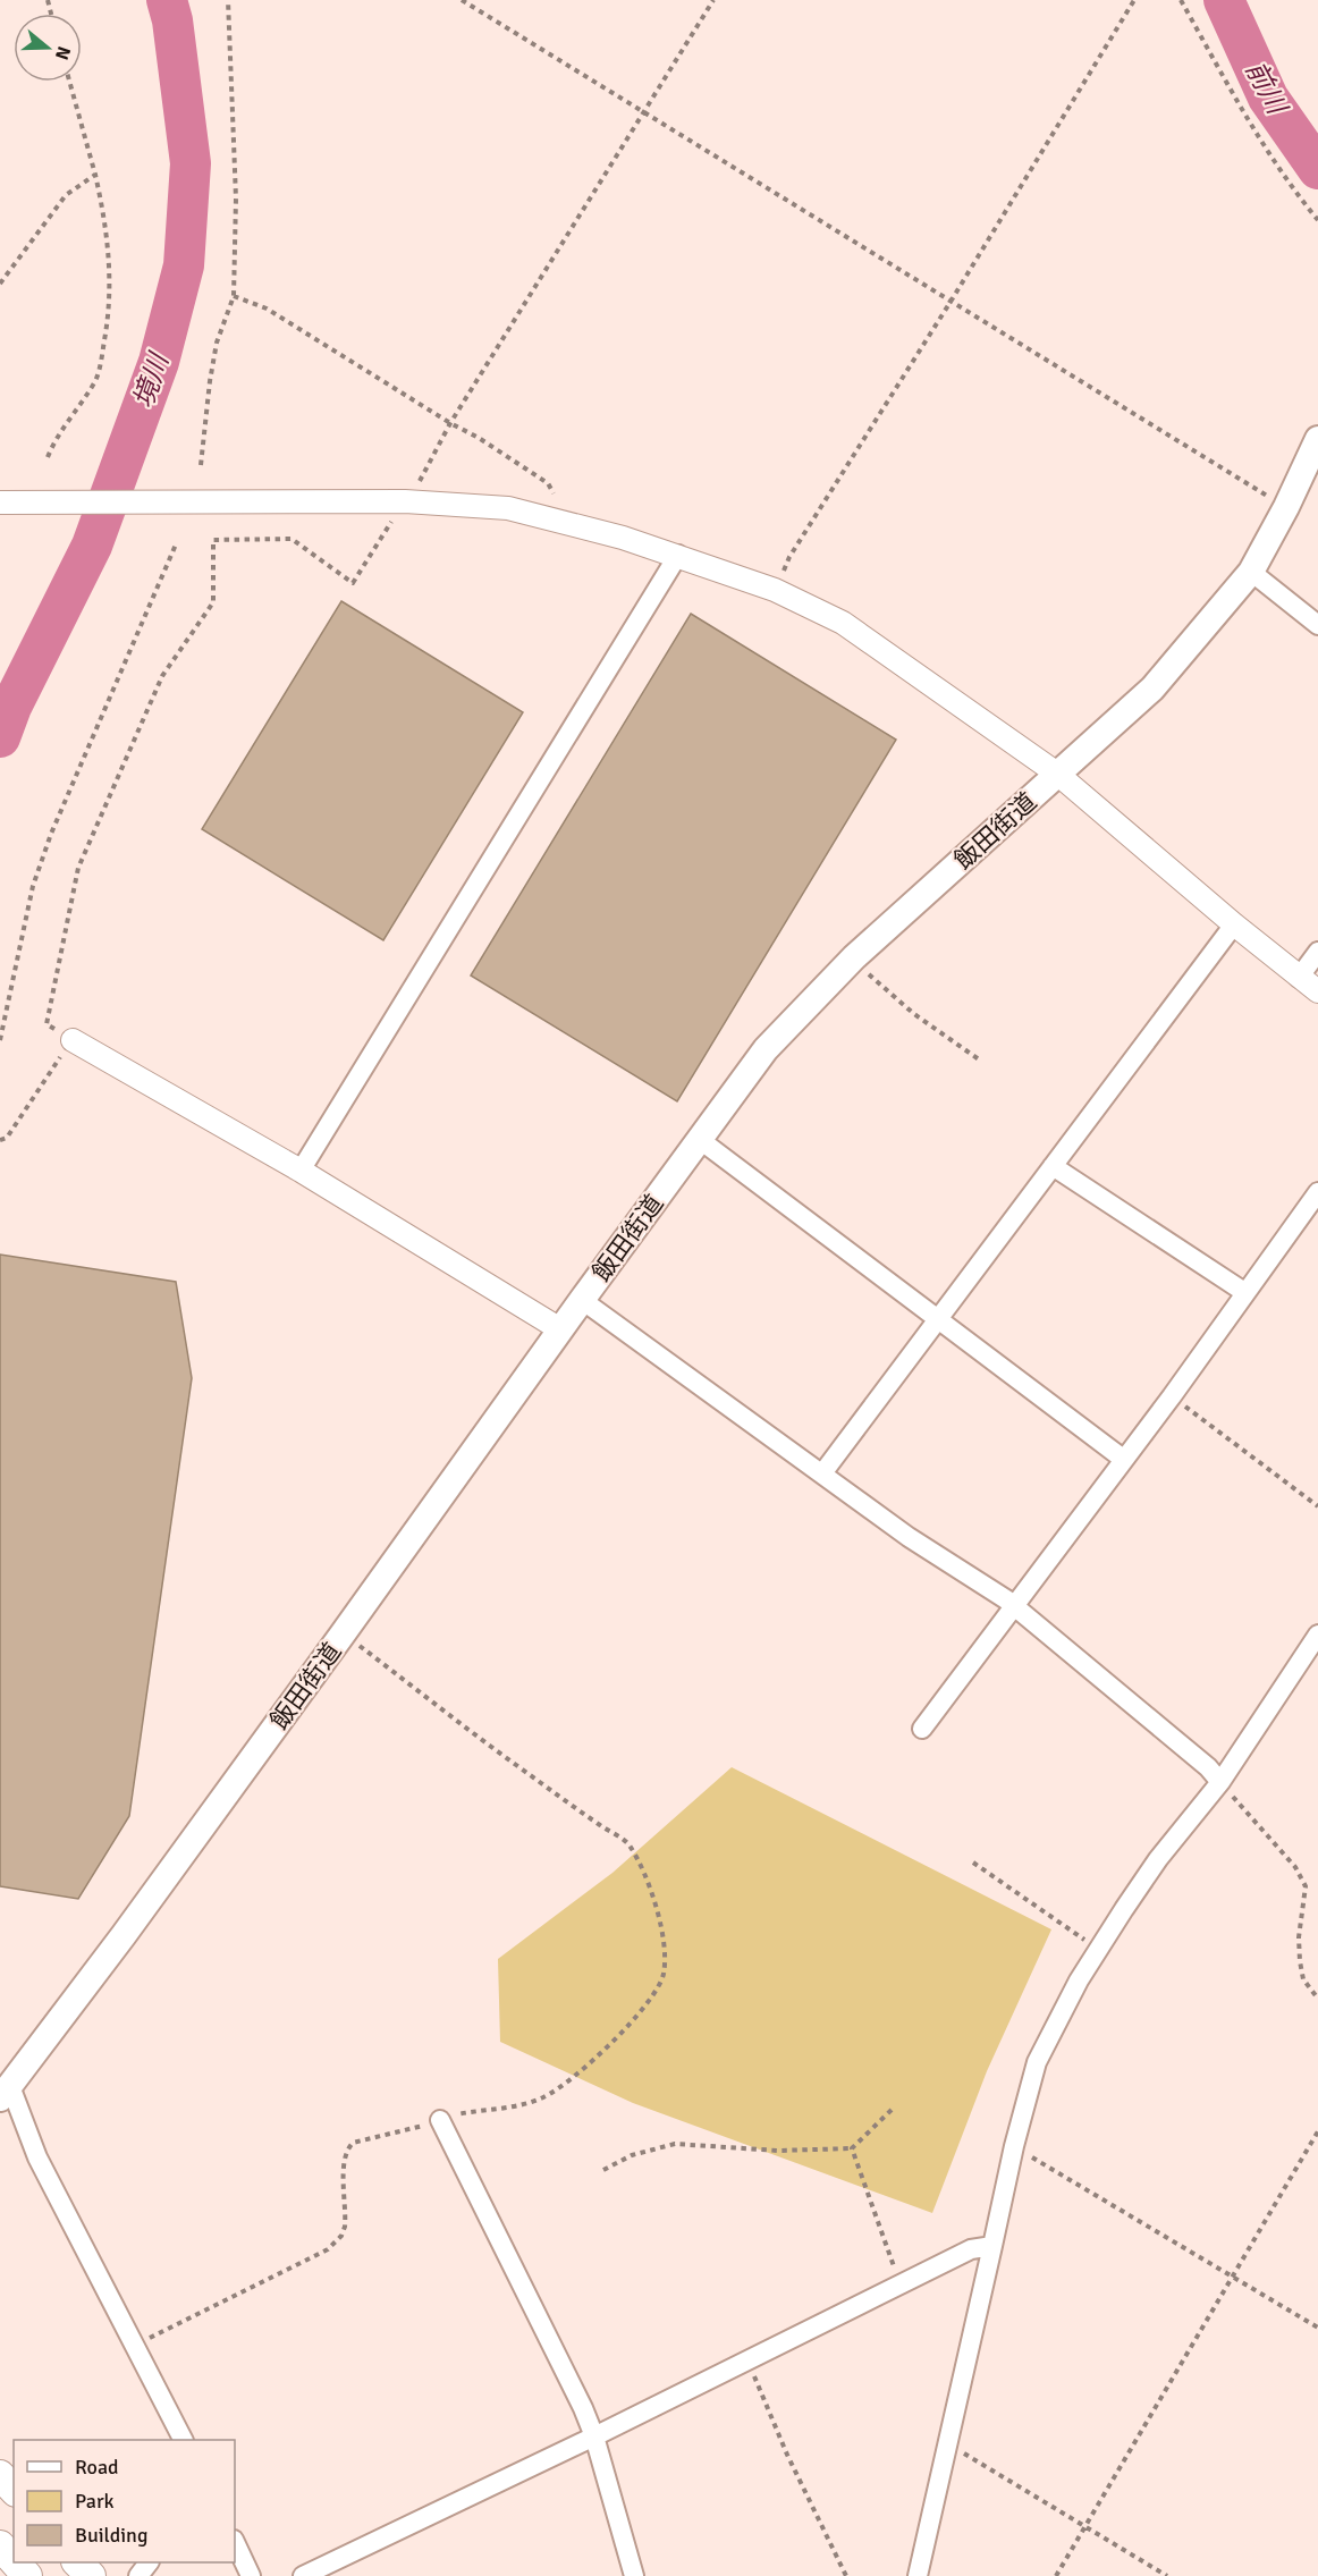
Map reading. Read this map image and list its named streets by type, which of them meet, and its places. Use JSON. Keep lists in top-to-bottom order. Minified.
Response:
{"streets":{"main road":["飯田街道"]},"water":["前川","境川"],"legend":["Road","Park","Building"],"north":"right"}
